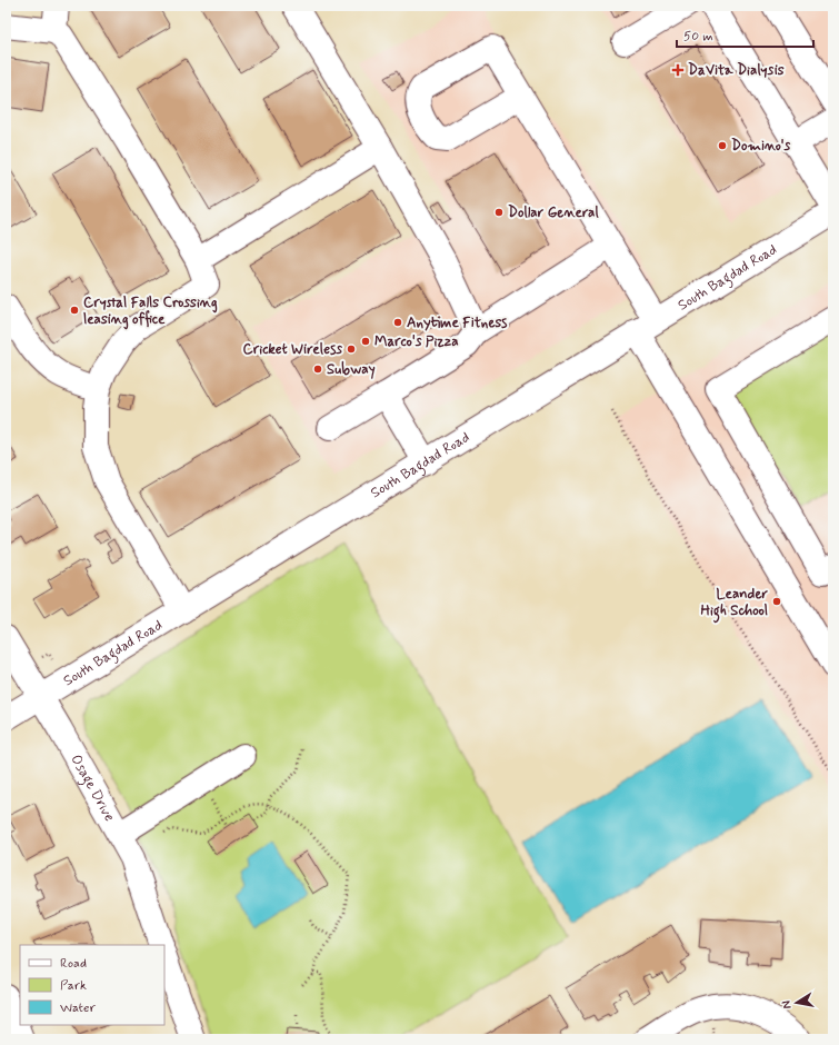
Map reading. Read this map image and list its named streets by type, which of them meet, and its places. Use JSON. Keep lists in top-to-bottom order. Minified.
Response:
{"streets":{"main road":["South Bagdad Road","Osage Drive"]},"crossings":[["South Bagdad Road","Osage Drive"]],"places":{"health":["DaVita Dialysis"],"other":["Domino's","Dollar General","Crystal Falls Crossing leasing office","Anytime Fitness","Marco's Pizza","Cricket Wireless","Subway","Leander High School"]},"legend":["Road","Park","Water"],"scale_bar":"50 m","north":"left"}
